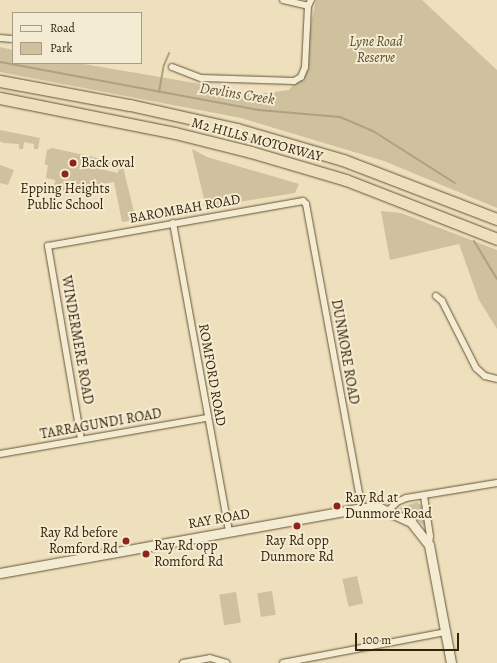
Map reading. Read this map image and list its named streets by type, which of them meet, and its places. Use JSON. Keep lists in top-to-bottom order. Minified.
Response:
{"streets":{"highway":["M2 HILLS MOTORWAY"],"street":["BAROMBAH ROAD","WINDERMERE ROAD","DUNMORE ROAD","ROMFORD ROAD","TARRAGUNDI ROAD","RAY ROAD"]},"crossings":[["BAROMBAH ROAD","WINDERMERE ROAD"],["BAROMBAH ROAD","DUNMORE ROAD"],["BAROMBAH ROAD","ROMFORD ROAD"],["WINDERMERE ROAD","TARRAGUNDI ROAD"],["DUNMORE ROAD","RAY ROAD"],["ROMFORD ROAD","TARRAGUNDI ROAD"],["ROMFORD ROAD","RAY ROAD"]],"water":["Devlins Creek"],"parks":["Lyne Road Reserve"],"places":["Back oval","Epping Heights Public School","Ray Rd at Dunmore Road","Ray Rd opp Dunmore Rd","Ray Rd before Romford Rd","Ray Rd opp Romford Rd"],"legend":["Road","Park"],"scale_bar":"100 m"}
